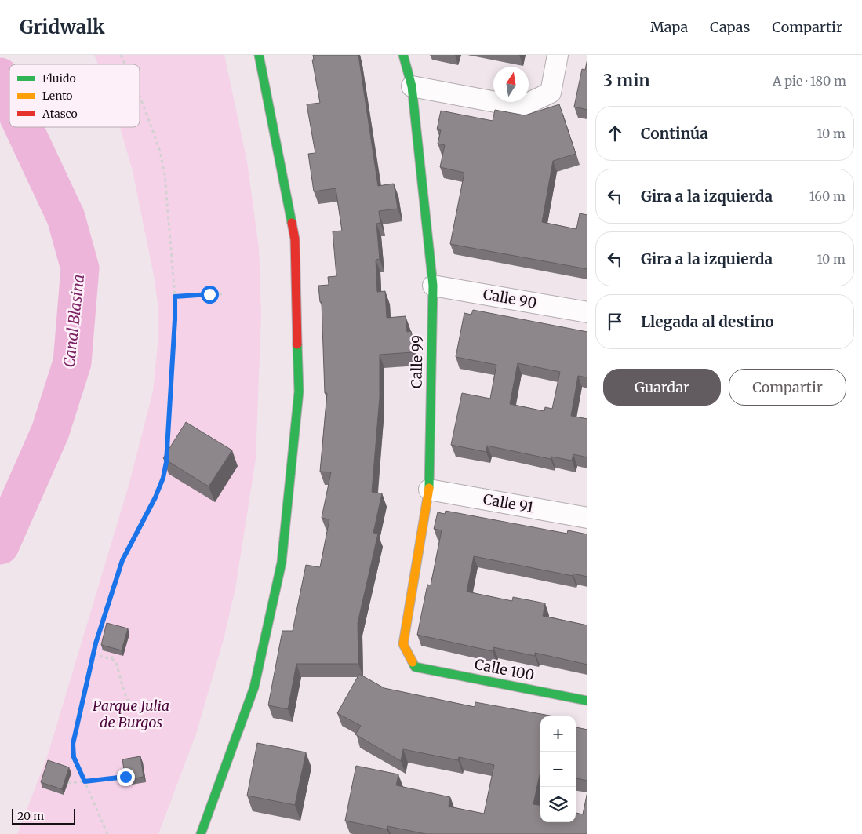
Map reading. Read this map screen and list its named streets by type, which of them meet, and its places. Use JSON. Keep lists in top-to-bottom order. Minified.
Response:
{"streets":{"street":["Calle 90","Calle 99","Calle 91","Calle 100"]},"crossings":[["Calle 90","Calle 99"],["Calle 99","Calle 91"],["Calle 99","Calle 100"]],"water":["Canal Blasina"],"parks":["Parque Julia de Burgos"],"legend":["Fluido","Lento","Atasco"],"scale_bar":"20 m","north":"top","page":{"header":"Gridwalk","nav":["Mapa","Capas","Compartir"],"heading":["3 min","A pie · 180 m"],"list":[["Continúa","10 m"],["Gira a la izquierda","160 m"],["Gira a la izquierda","10 m"],"Llegada al destino"],"buttons":["Guardar","Compartir"],"map_buttons":["+","−"],"scale":"20 m"}}
